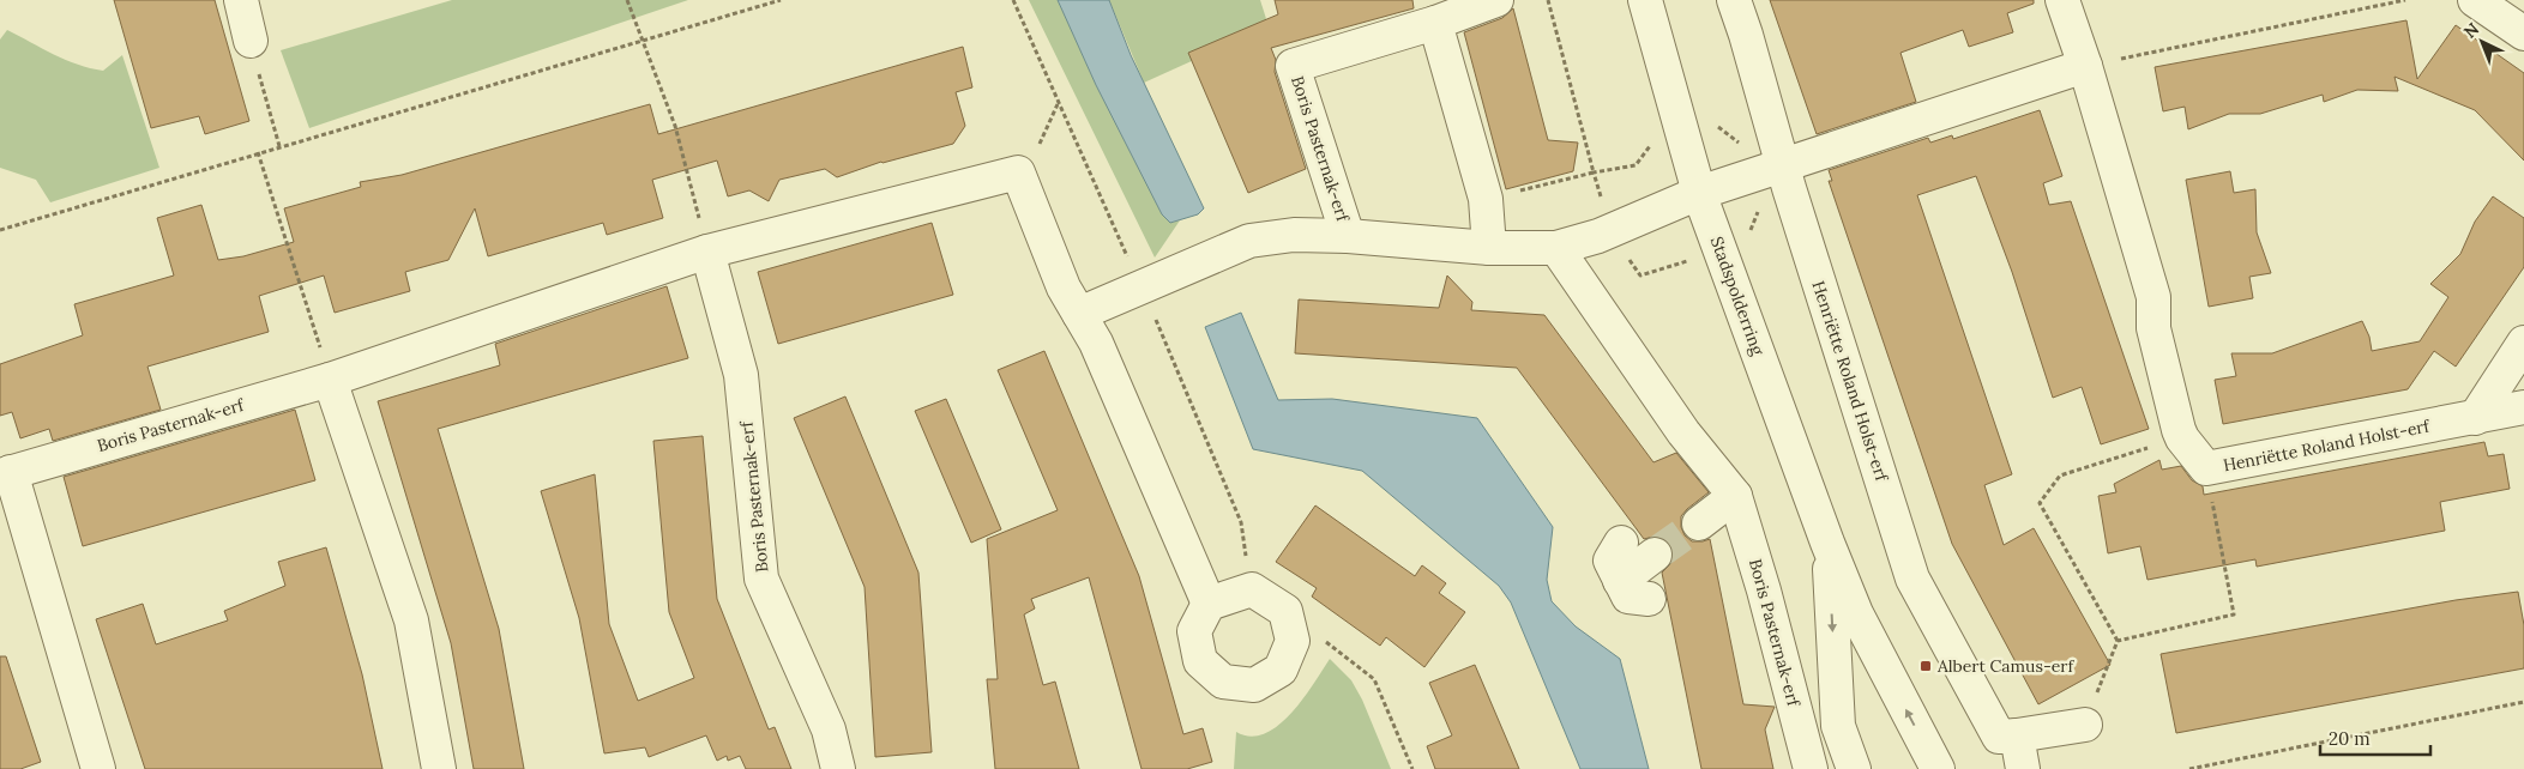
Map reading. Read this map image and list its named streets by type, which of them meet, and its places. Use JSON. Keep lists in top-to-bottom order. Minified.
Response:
{"streets":{"street":["Boris Pasternak-erf","Stadspolderring","Henriëtte Roland Holst-erf"]},"crossings":[["Boris Pasternak-erf","Stadspolderring"]],"places":{"transit":["Albert Camus-erf"]},"scale_bar":"20 m","north":"top left"}
